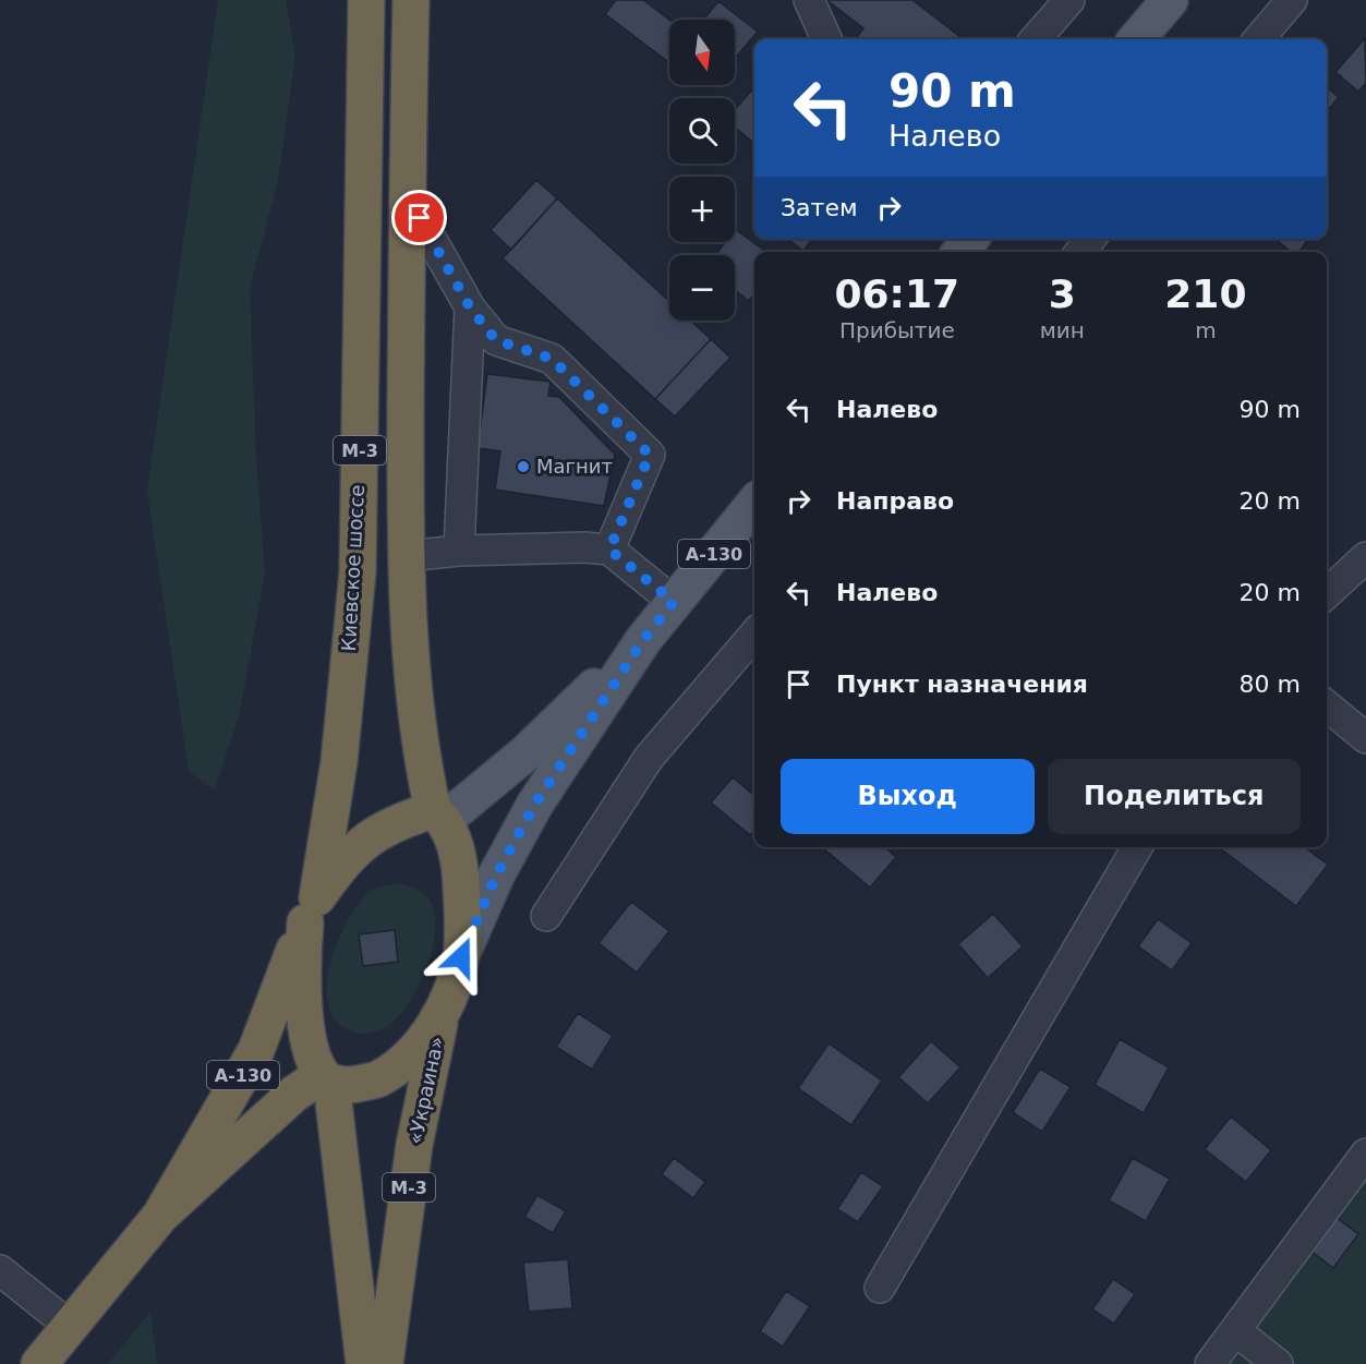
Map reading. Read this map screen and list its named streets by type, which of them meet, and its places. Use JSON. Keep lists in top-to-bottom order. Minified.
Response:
{"streets":{"highway":["М-3","А-130","Киевское шоссе","«Украина»"]},"crossings":[["М-3","А-130"],["М-3","Киевское шоссе"],["М-3","«Украина»"],["А-130","Киевское шоссе"]],"places":["Магнит"],"north":"bottom","page":{"map_buttons":["+","−"],"turn":["90 m","Налево"],"then":"Затем","eta":["06:17","Прибытие","3","мин","210","m"],"list":[{"name":"Налево","value":"90 m"},{"name":"Направо","value":"20 m"},{"name":"Налево","value":"20 m"},{"name":"Пункт назначения","value":"80 m"}],"buttons":["Выход","Поделиться"]}}
